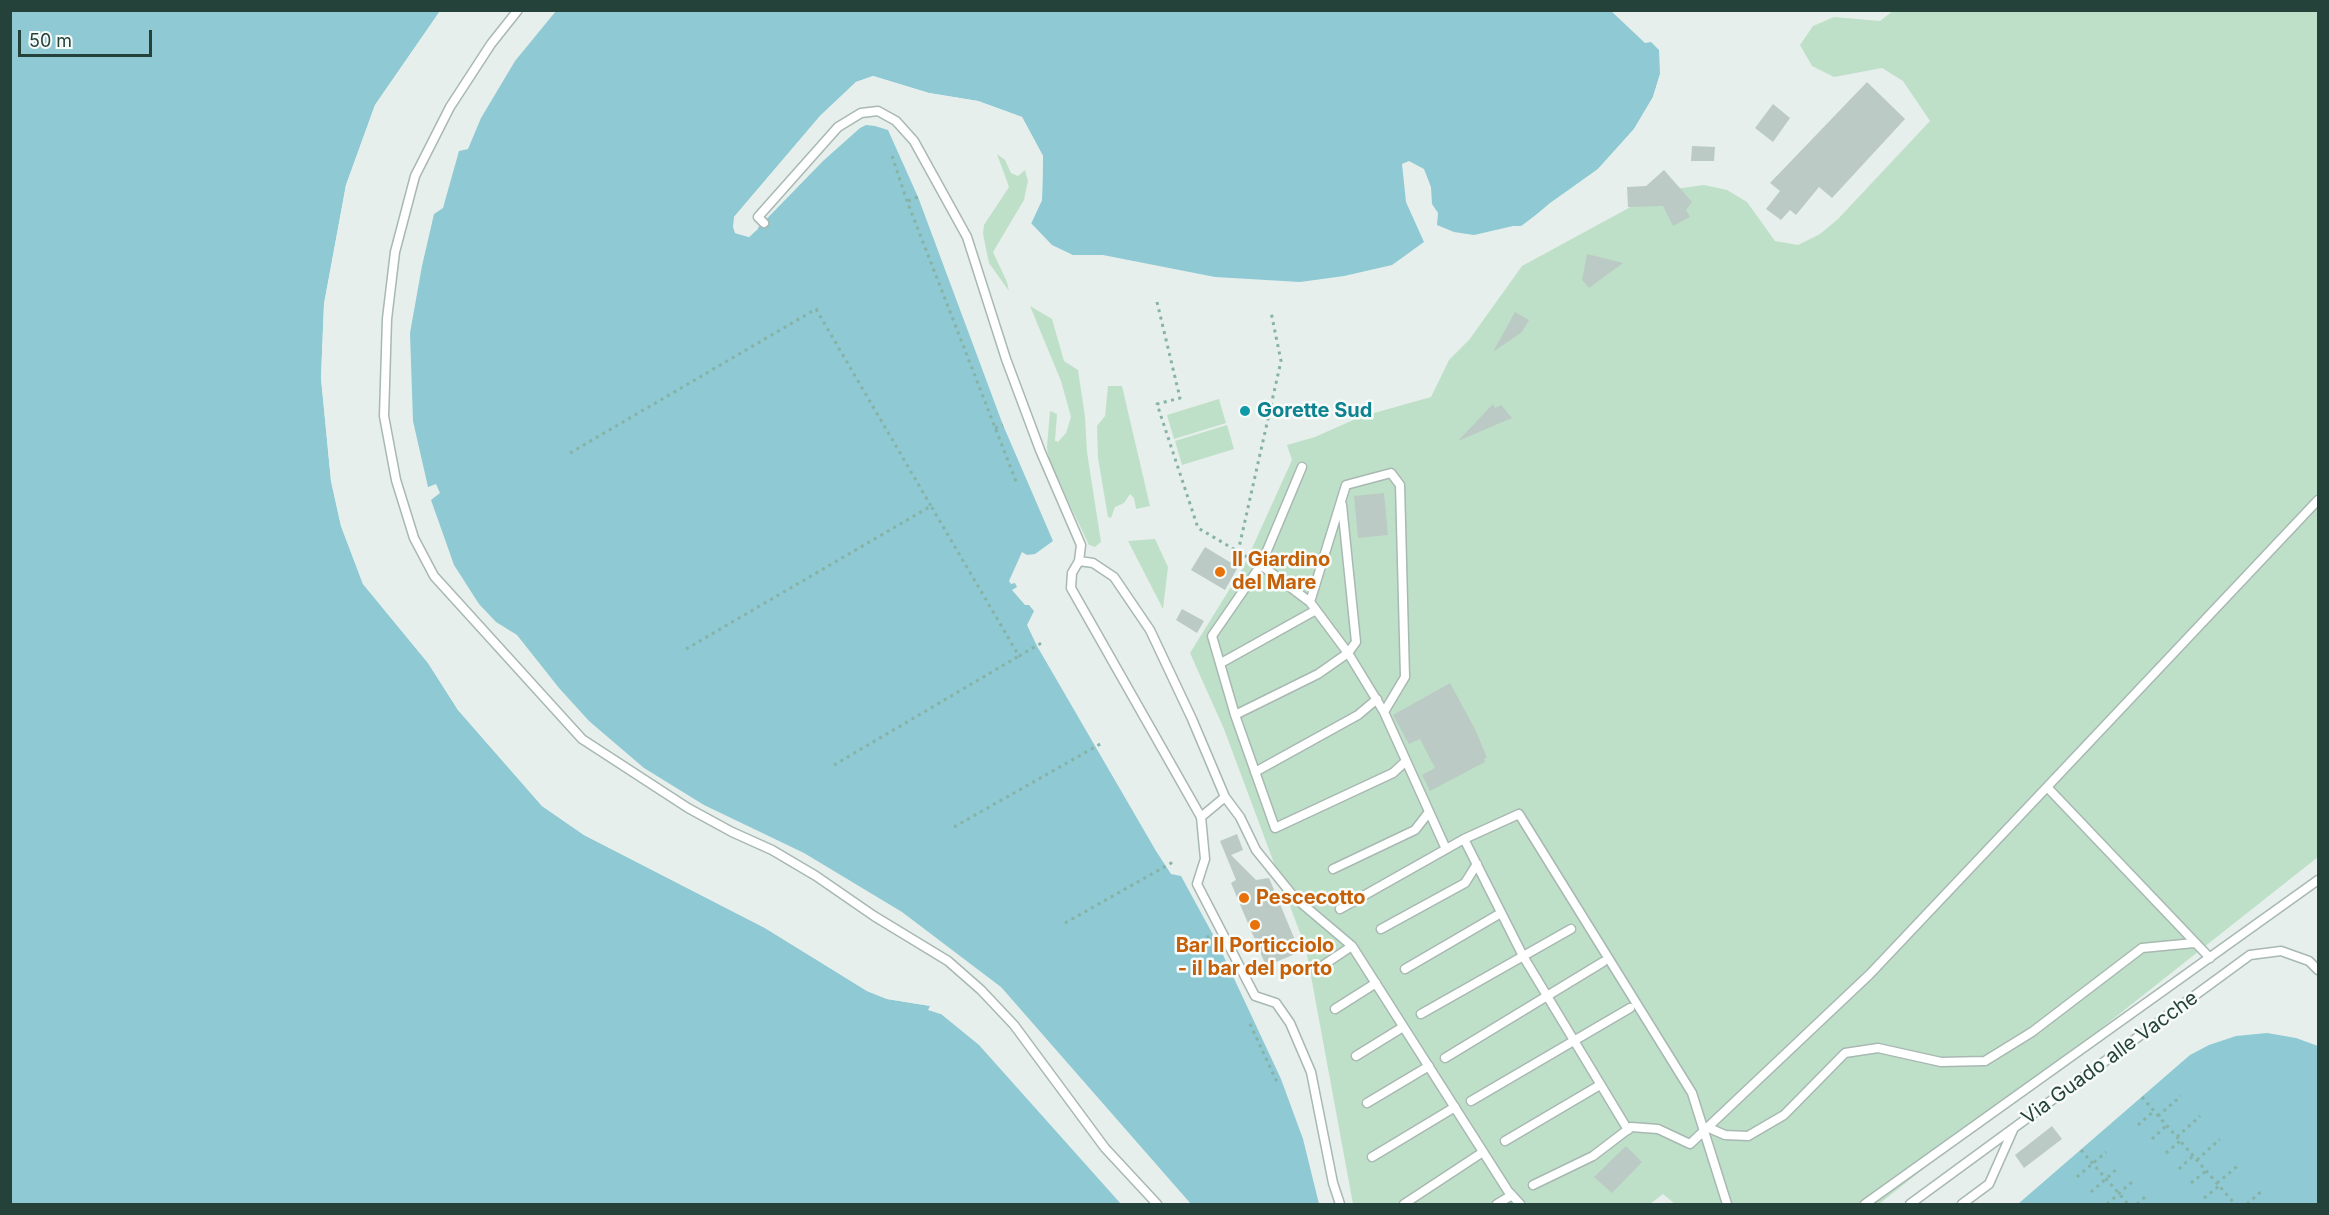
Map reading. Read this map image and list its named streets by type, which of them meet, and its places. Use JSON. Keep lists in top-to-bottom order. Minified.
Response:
{"streets":{"lane":["Via Guado alle Vacche"]},"places":["Gorette Sud","Il Giardino del Mare","Pescecotto","Bar Il Porticciolo - il bar del porto"],"scale_bar":"50 m"}
